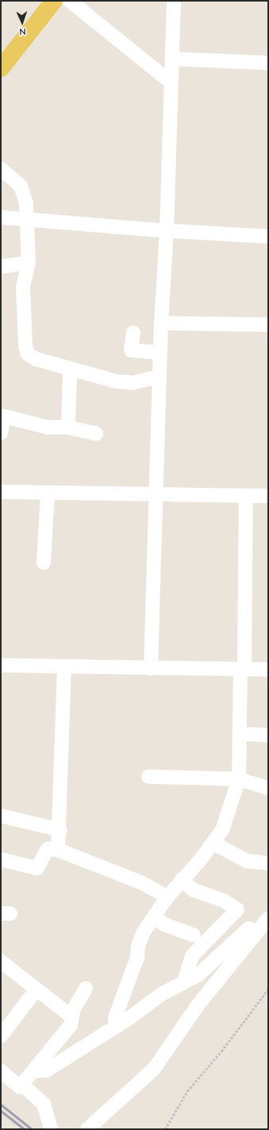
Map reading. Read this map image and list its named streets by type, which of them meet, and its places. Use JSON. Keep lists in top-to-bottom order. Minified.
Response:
{"north":"bottom"}
